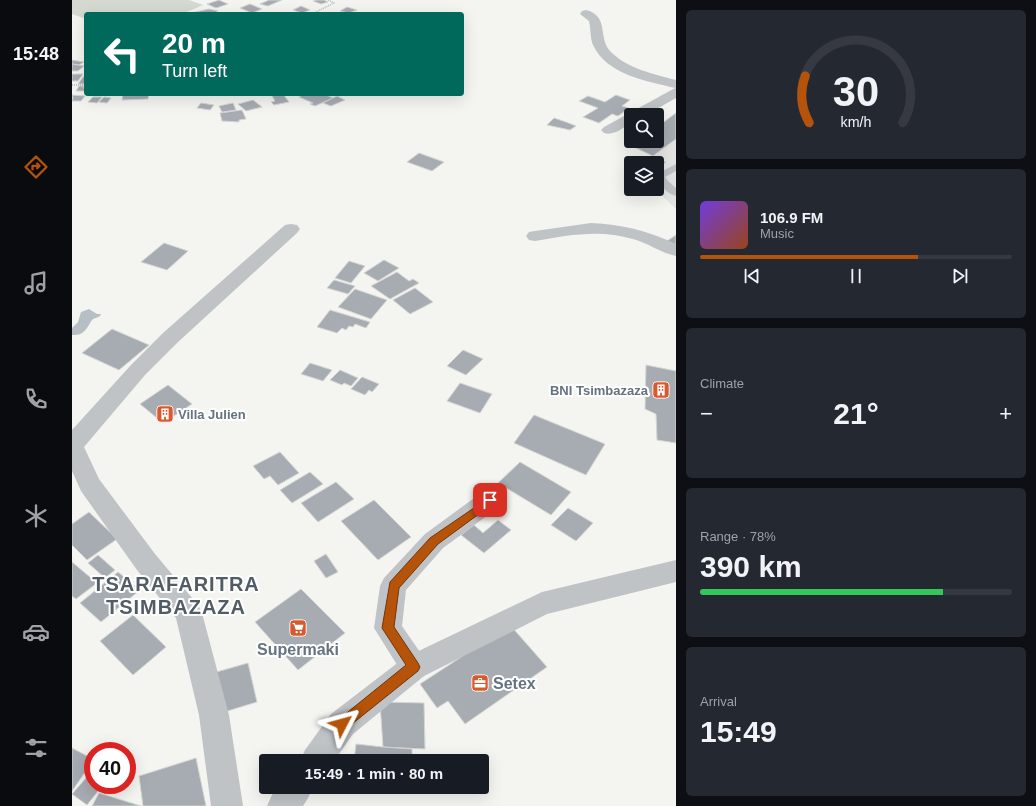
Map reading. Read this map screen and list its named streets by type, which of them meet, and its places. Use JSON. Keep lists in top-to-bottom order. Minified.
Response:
{"districts":["TSARAFARITRA TSIMBAZAZA"],"places":{"building":["BNI Tsimbazaza","Villa Julien"],"supermarket":["Supermaki"],"office":["Setex"]},"page":{"tabs":"15:48","turn":["20 m","Turn left"],"song":["106.9 FM","Music"],"tile":["Climate",["Range · 78%","390 km"],["Arrival","15:49"]],"heat":["−","21°","+"],"limit":"40","trip":"15:49 · 1 min · 80 m","gauge":["30","km/h"]}}
